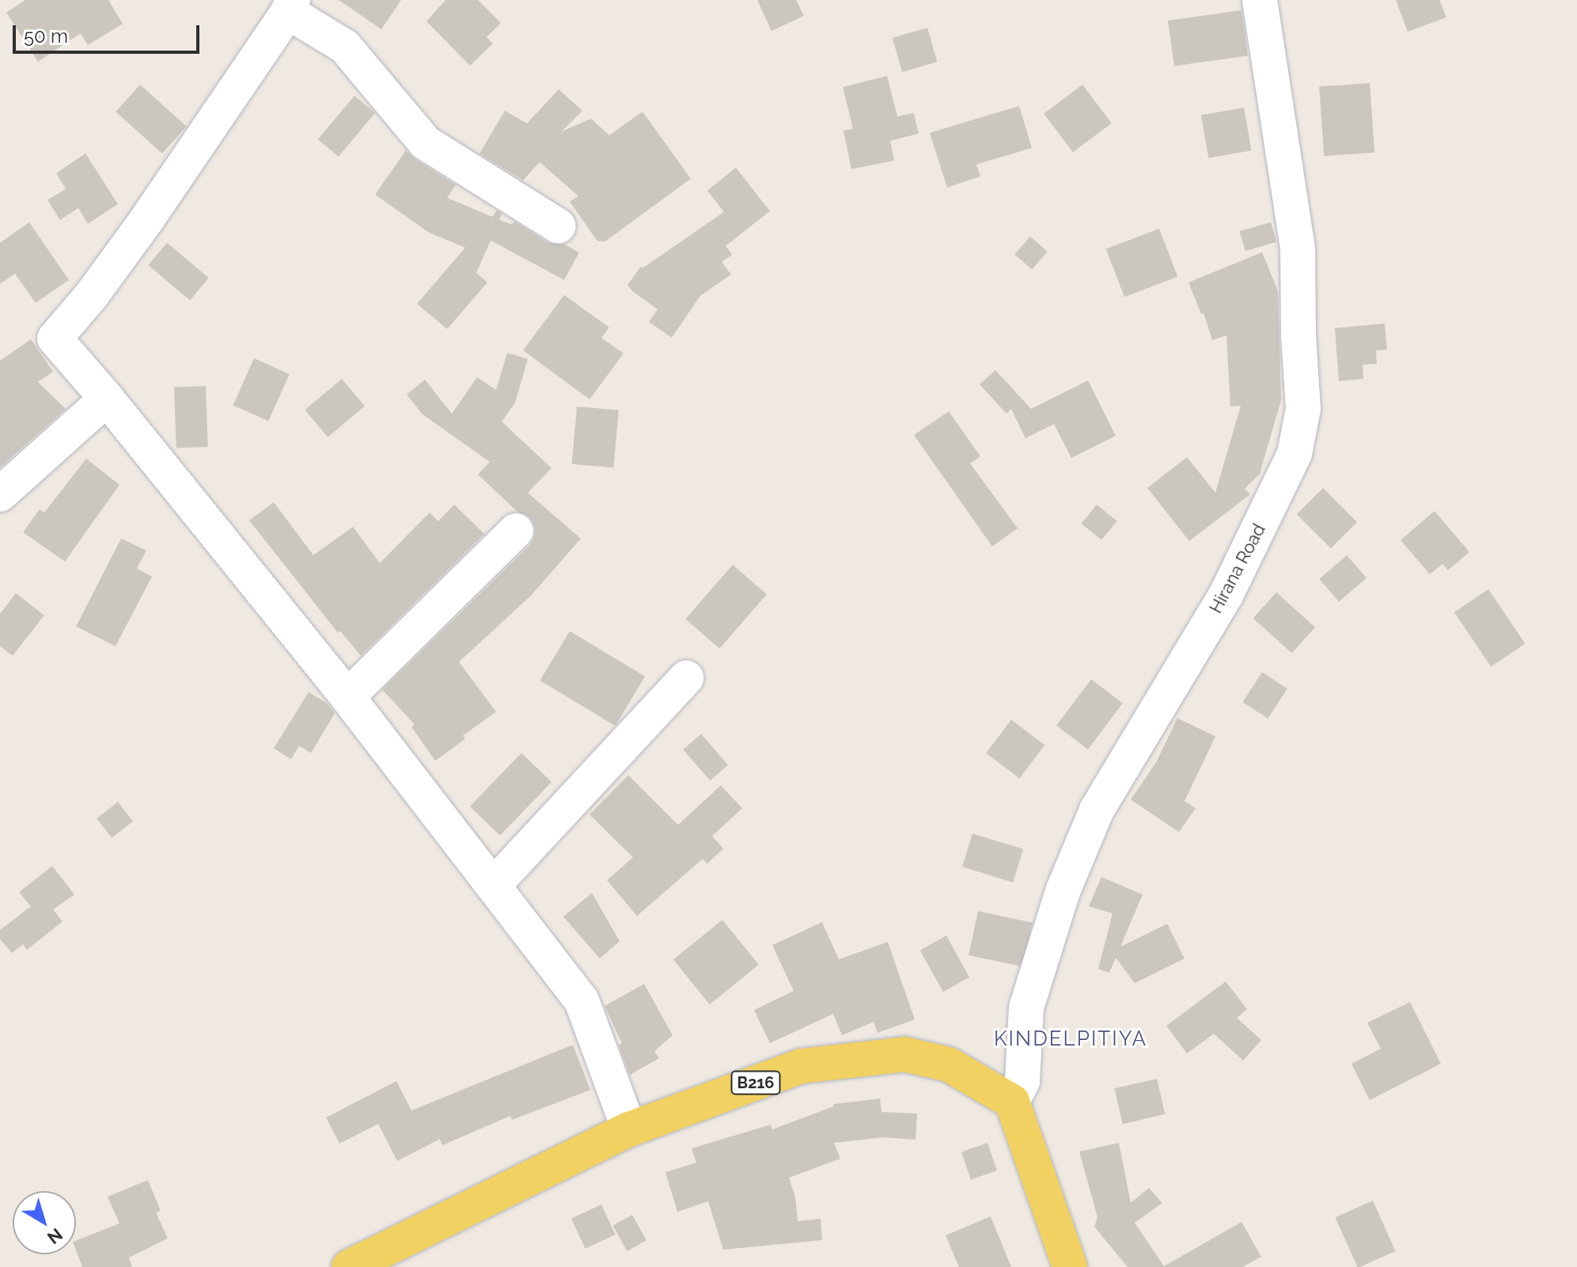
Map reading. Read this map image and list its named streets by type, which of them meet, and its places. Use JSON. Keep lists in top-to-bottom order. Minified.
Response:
{"streets":{"main road":["B216"],"street":["Hirana Road"]},"crossings":[["Hirana Road","B216"]],"districts":["KINDELPITIYA"],"scale_bar":"50 m","north":"bottom right"}
